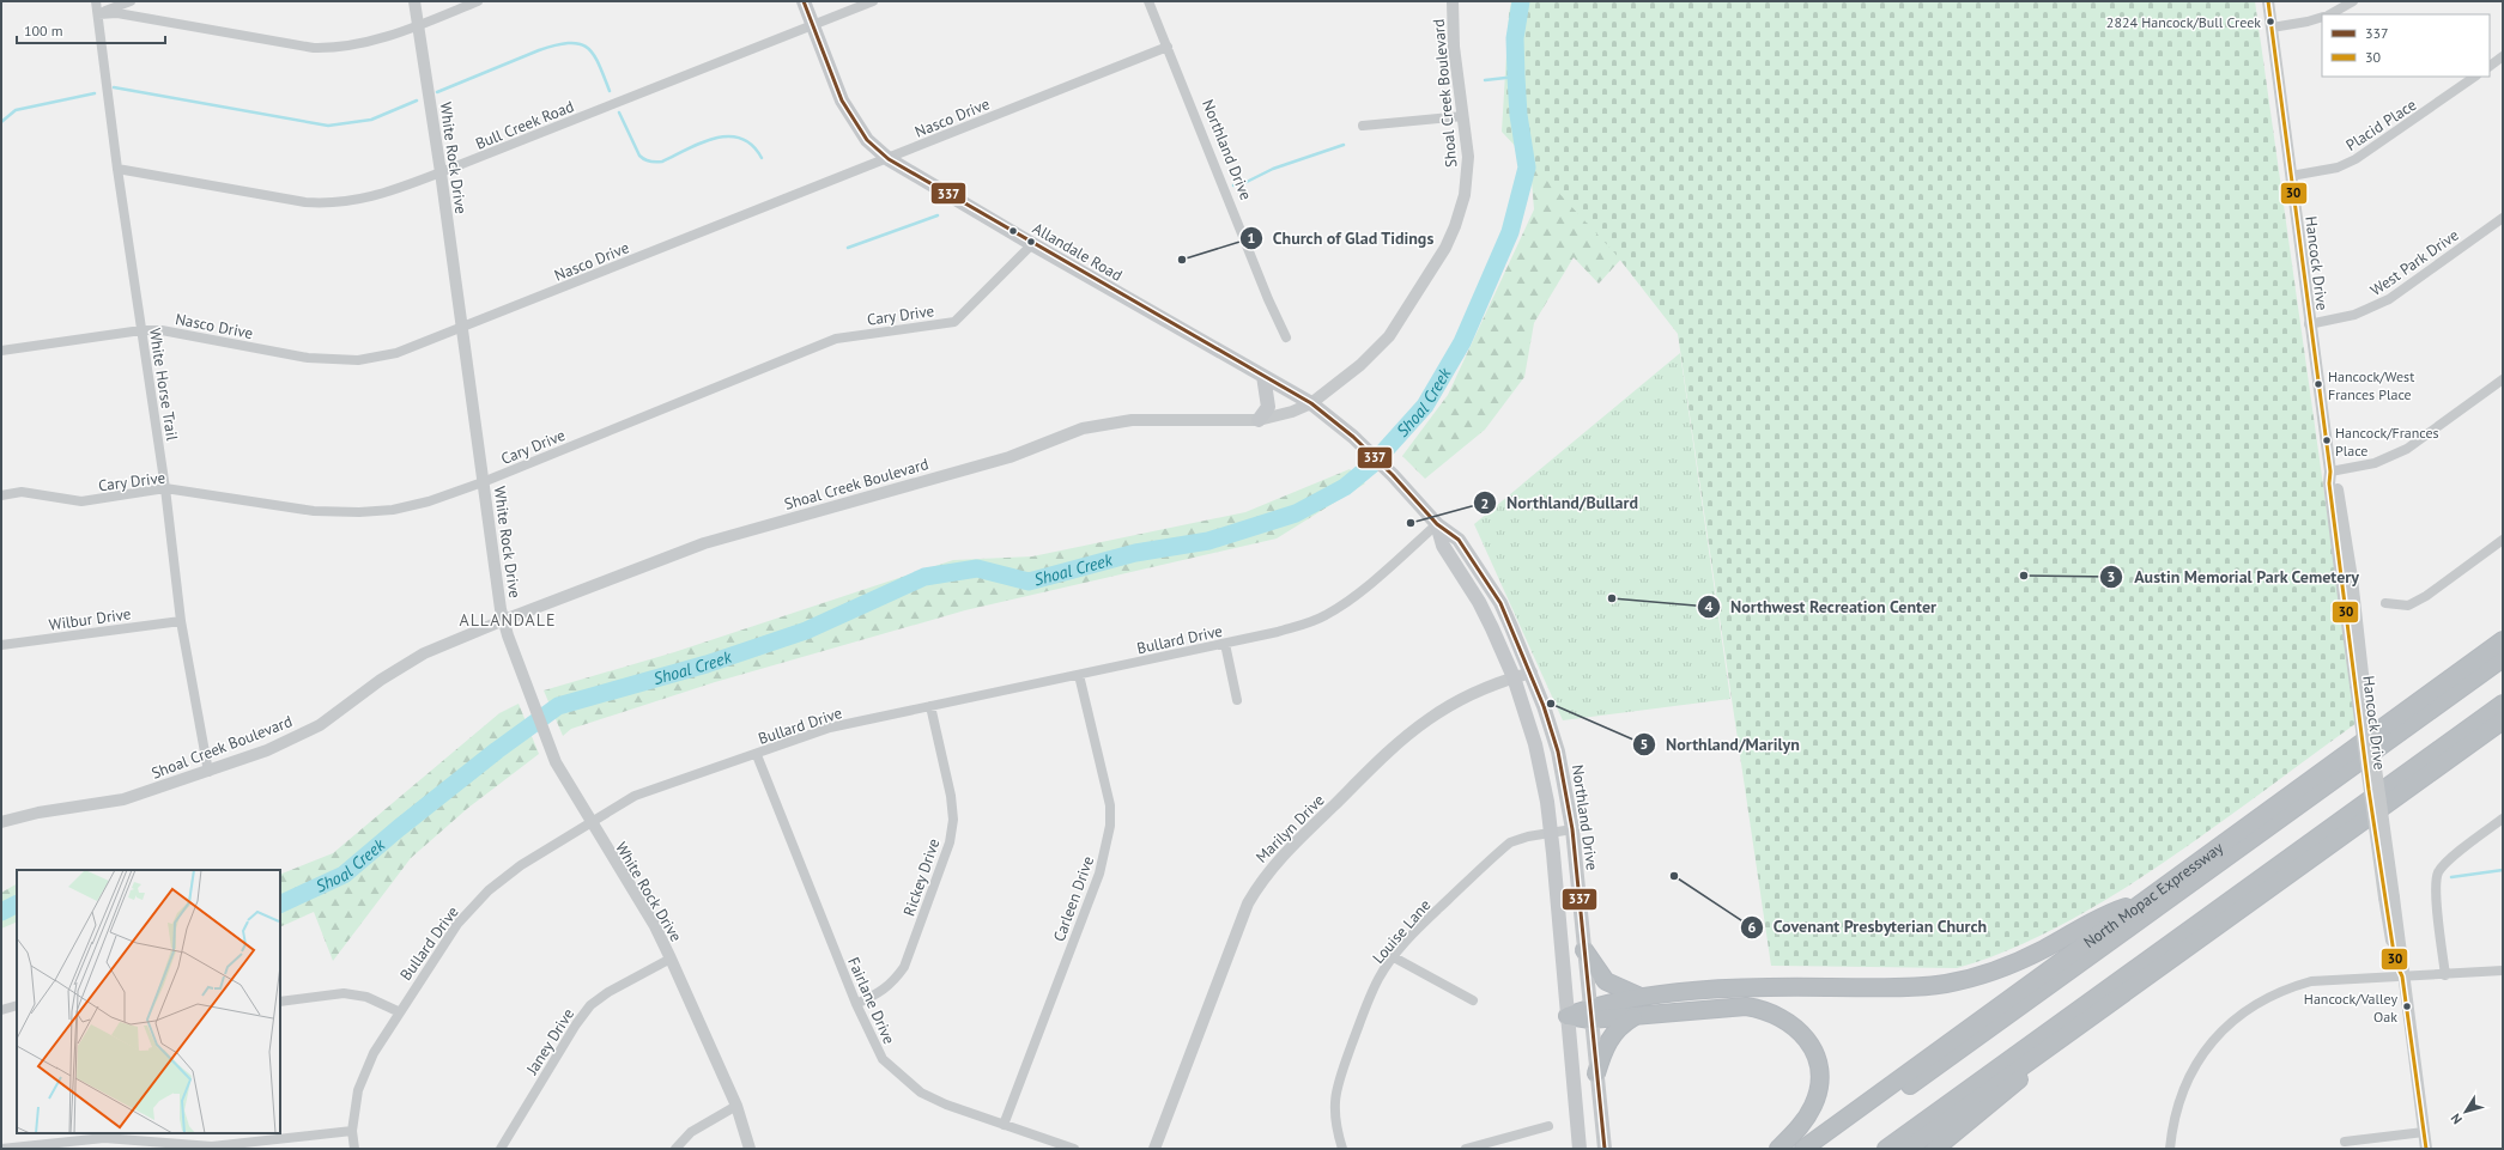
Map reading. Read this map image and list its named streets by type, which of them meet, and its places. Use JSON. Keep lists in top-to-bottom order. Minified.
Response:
{"streets":{"highway":["North Mopac Expressway"],"main road":["Northland Drive","Allandale Road"],"street":["Shoal Creek Boulevard","Nasco Drive","Bull Creek Road","Placid Place","White Rock Drive","West Park Drive","Hancock Drive","Cary Drive","White Horse Trail","Wilbur Drive","Bullard Drive","Marilyn Drive","Rickey Drive","Carleen Drive","Louise Lane","Fairlane Drive","Janey Drive"]},"crossings":[["Shoal Creek Boulevard","Northland Drive"],["Shoal Creek Boulevard","White Rock Drive"],["Shoal Creek Boulevard","Allandale Road"],["Shoal Creek Boulevard","White Horse Trail"],["Nasco Drive","Northland Drive"],["Nasco Drive","White Rock Drive"],["Nasco Drive","Allandale Road"],["Nasco Drive","White Horse Trail"],["Bull Creek Road","White Rock Drive"],["Bull Creek Road","Allandale Road"],["Bull Creek Road","White Horse Trail"],["Placid Place","Hancock Drive"],["Northland Drive","Allandale Road"],["Northland Drive","Bullard Drive"],["Northland Drive","Marilyn Drive"],["Northland Drive","Louise Lane"],["White Rock Drive","Cary Drive"],["White Rock Drive","Bullard Drive"],["White Rock Drive","Janey Drive"],["Allandale Road","Cary Drive"],["West Park Drive","Hancock Drive"],["Cary Drive","White Horse Trail"],["White Horse Trail","Wilbur Drive"],["Bullard Drive","Rickey Drive"],["Bullard Drive","Carleen Drive"],["Bullard Drive","Fairlane Drive"],["Rickey Drive","Fairlane Drive"],["Carleen Drive","Fairlane Drive"]],"districts":["ALLANDALE"],"water":["Shoal Creek"],"places":["2824 Hancock/Bull Creek","Church of Glad Tidings","Hancock/West Frances Place","Hancock/Frances Place","Northland/Bullard","Austin Memorial Park Cemetery","Northwest Recreation Center","Northland/Marilyn","Covenant Presbyterian Church","Hancock/Valley Oak"],"lines":["transit line 337","transit line 30"],"legend":["337","30"],"scale_bar":"100 m","north":"bottom left"}
